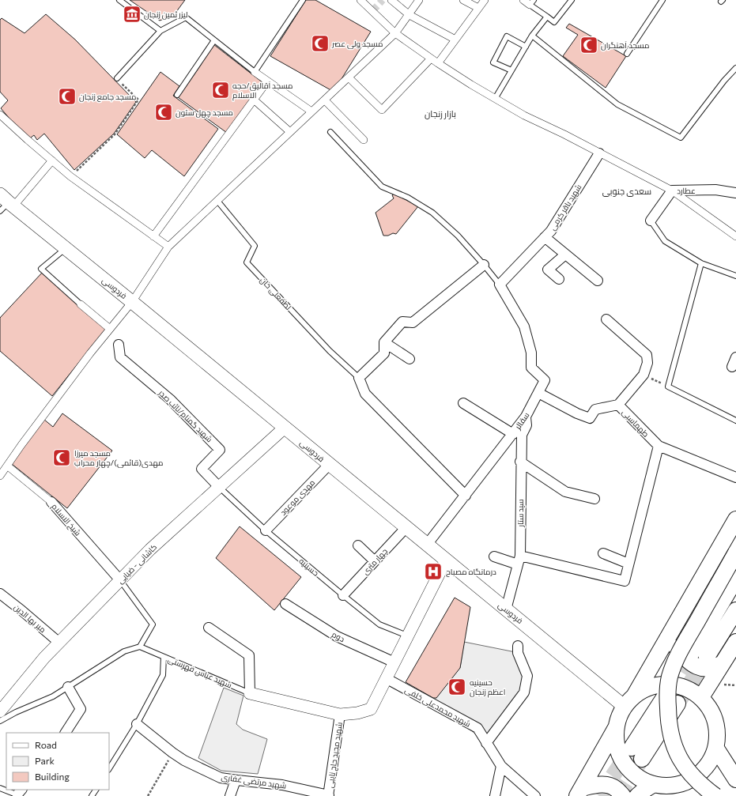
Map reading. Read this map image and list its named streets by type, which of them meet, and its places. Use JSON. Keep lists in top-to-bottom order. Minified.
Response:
{"streets":{"main road":["فردوسی"],"street":["عطارد","شهید باقر کرمی","لطفعلی خان","شهید گمنام/نائب صدر","سقالر","طهماسبی","مهدی موعود","سید ستار","شیخ الاسلام","چهار متری","کاشانی - ضیایی","میر بها الدین","دوم","شهید عباس فهرستی","شهید محمدعلی خلفی","شهید مجید حاج نایبی","شهید مرتضی غفاری"],"lane":["حسینیه"]},"crossings":[["شهید باقر کرمی","سقالر"],["فردوسی","سقالر"],["فردوسی","مهدی موعود"],["فردوسی","سید ستار"],["فردوسی","چهار متری"],["فردوسی","کاشانی - ضیایی"],["لطفعلی خان","سقالر"],["شهید گمنام/نائب صدر","کاشانی - ضیایی"],["شهید گمنام/نائب صدر","حسینیه"],["سقالر","طهماسبی"],["سقالر","سید ستار"],["مهدی موعود","حسینیه"],["شیخ الاسلام","کاشانی - ضیایی"],["چهار متری","حسینیه"],["کاشانی - ضیایی","حسینیه"],["کاشانی - ضیایی","میر بها الدین"],["شهید عباس فهرستی","شهید مجید حاج نایبی"],["شهید مجید حاج نایبی","شهید مرتضی غفاری"]],"districts":["بازار زنجان","سعدی جنوبی"],"places":{"museum":["لیزر ثمین زنجان"],"mosque":["مسجد ولی عصر","مسجد آهنگران","مسجد آقالیق/حجه الاسلام","مسجد جامع زنجان","مسجد چهل ستون","مسجد میرزا مهدی(قائمی)/چهار محراب","حسینیه اعظم زنجان"],"hospital":["درمانگاه مصباح"]},"legend":["Road","Park","Building"]}
